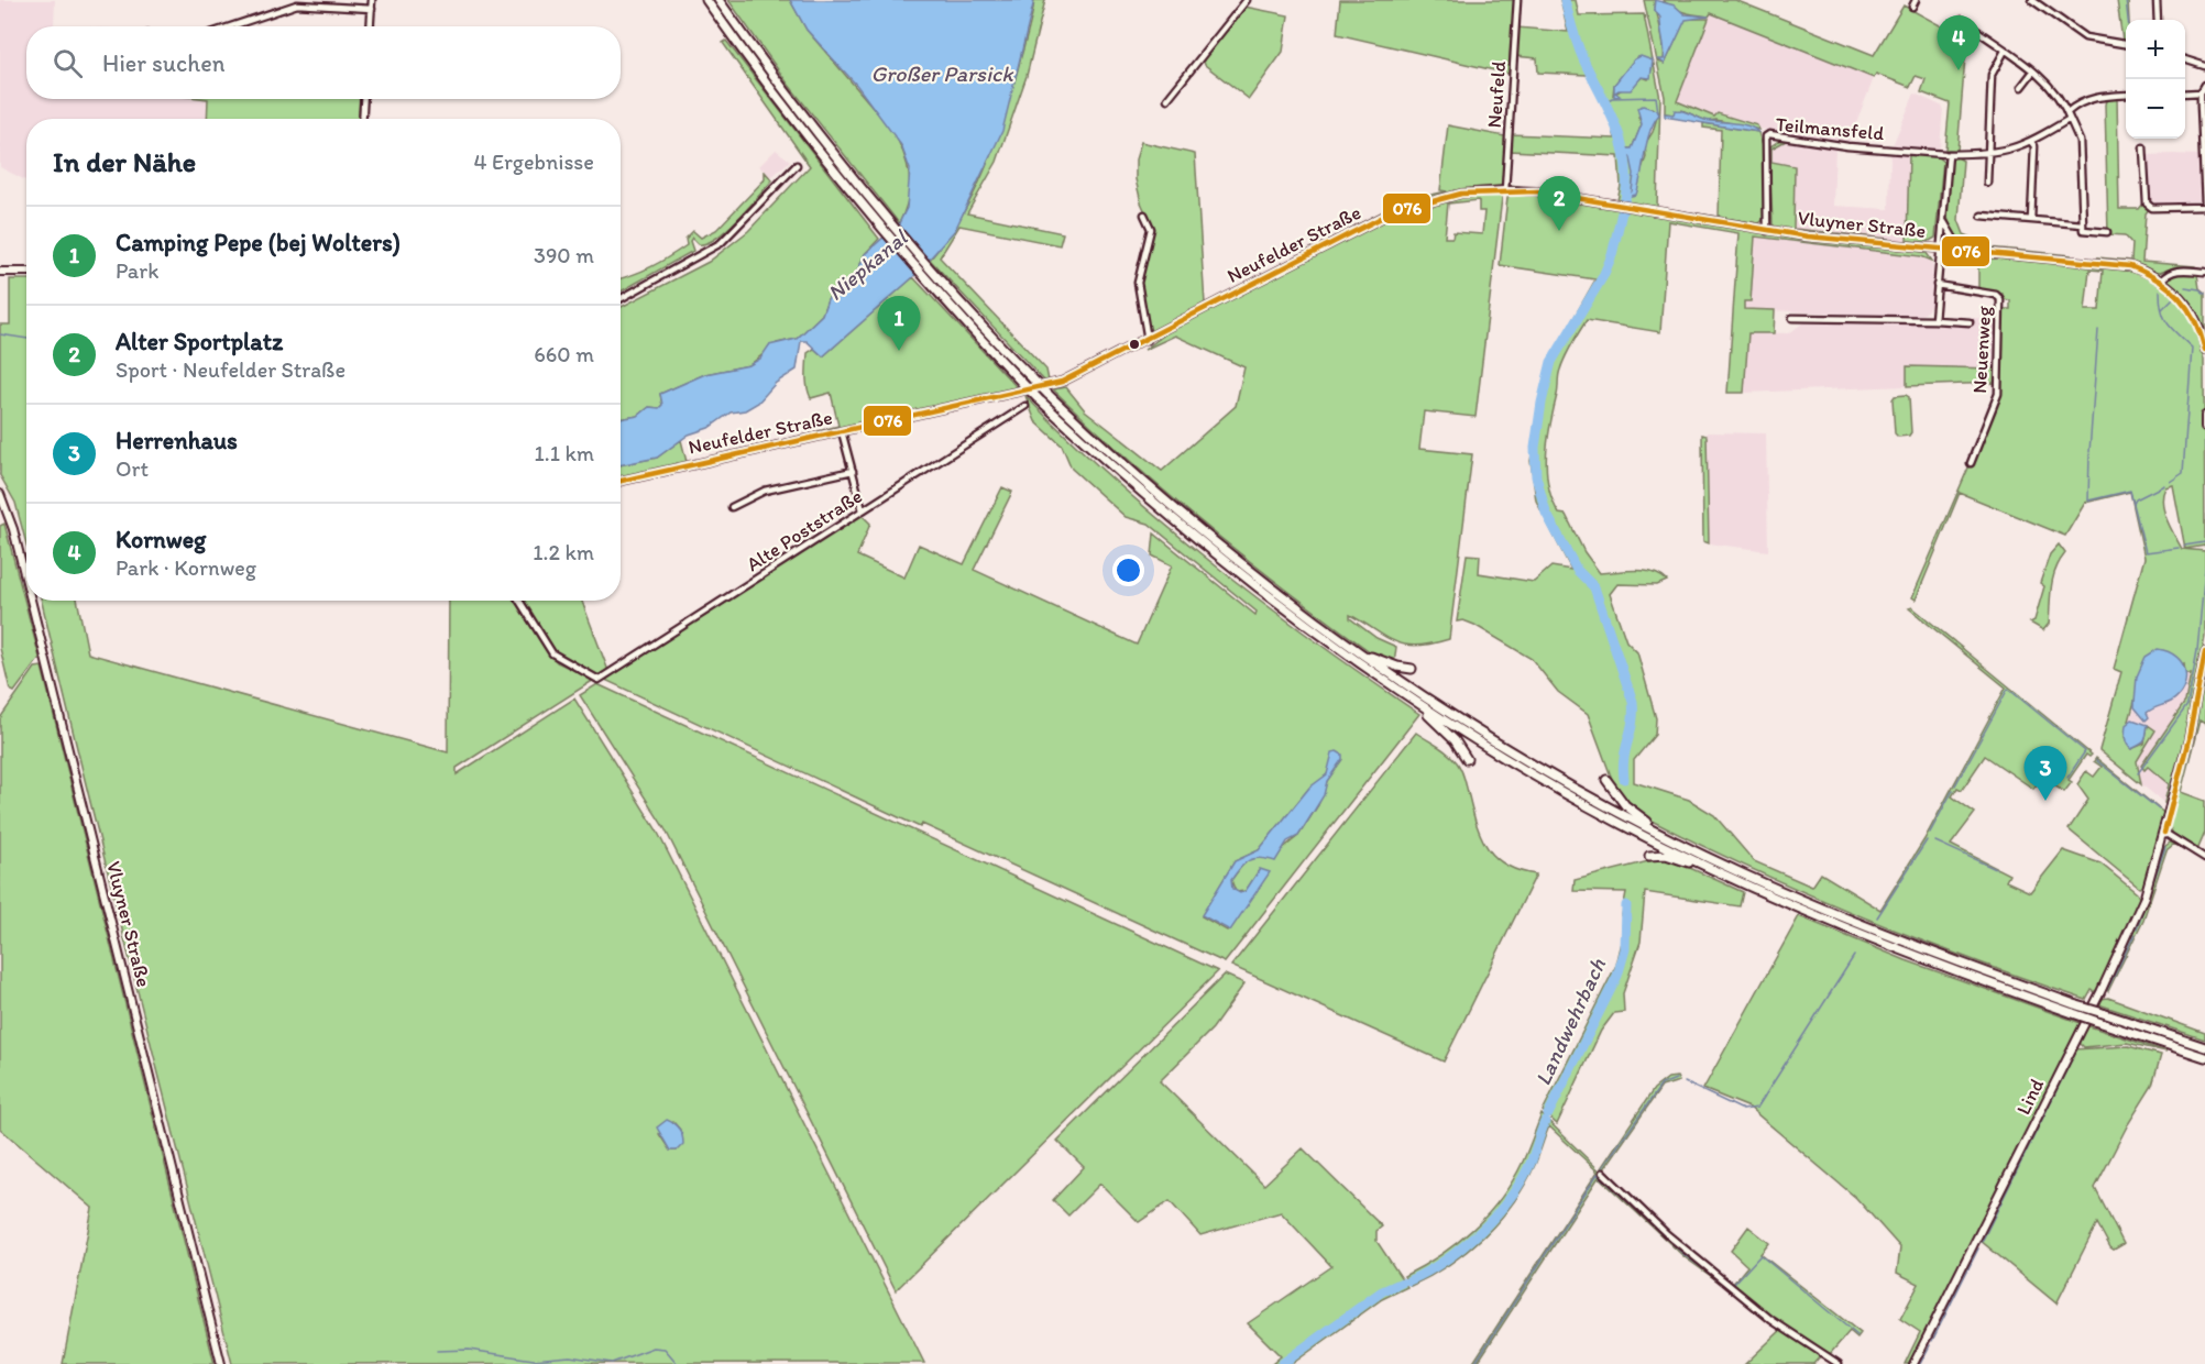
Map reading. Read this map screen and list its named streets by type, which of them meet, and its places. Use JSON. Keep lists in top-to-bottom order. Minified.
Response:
{"streets":{"main road":["Vluyner Straße","Neufelder Straße","Lind"],"street":["Neufeld","Teilmansfeld","Neuenweg","Alte Poststraße"]},"crossings":[["Neufeld","Neufelder Straße"],["Teilmansfeld","Vluyner Straße"],["Vluyner Straße","Neufelder Straße"]],"water":["Großer Parsick","Niepkanal","Landwehrbach"],"lines":["transit line 076"],"page":{"pins":["4","2","1","3"],"map_buttons":["+","−"],"search":"Hier suchen","heading":["In der Nähe","4 Ergebnisse"],"list":[{"mark":"1","name":"Camping Pepe (bej Wolters)","note":"Park","value":"390 m"},{"mark":"2","name":"Alter Sportplatz","note":"Sport · Neufelder Straße","value":"660 m"},{"mark":"3","name":"Herrenhaus","note":"Ort","value":"1.1 km"},{"mark":"4","name":"Kornweg","note":"Park · Kornweg","value":"1.2 km"}]}}
